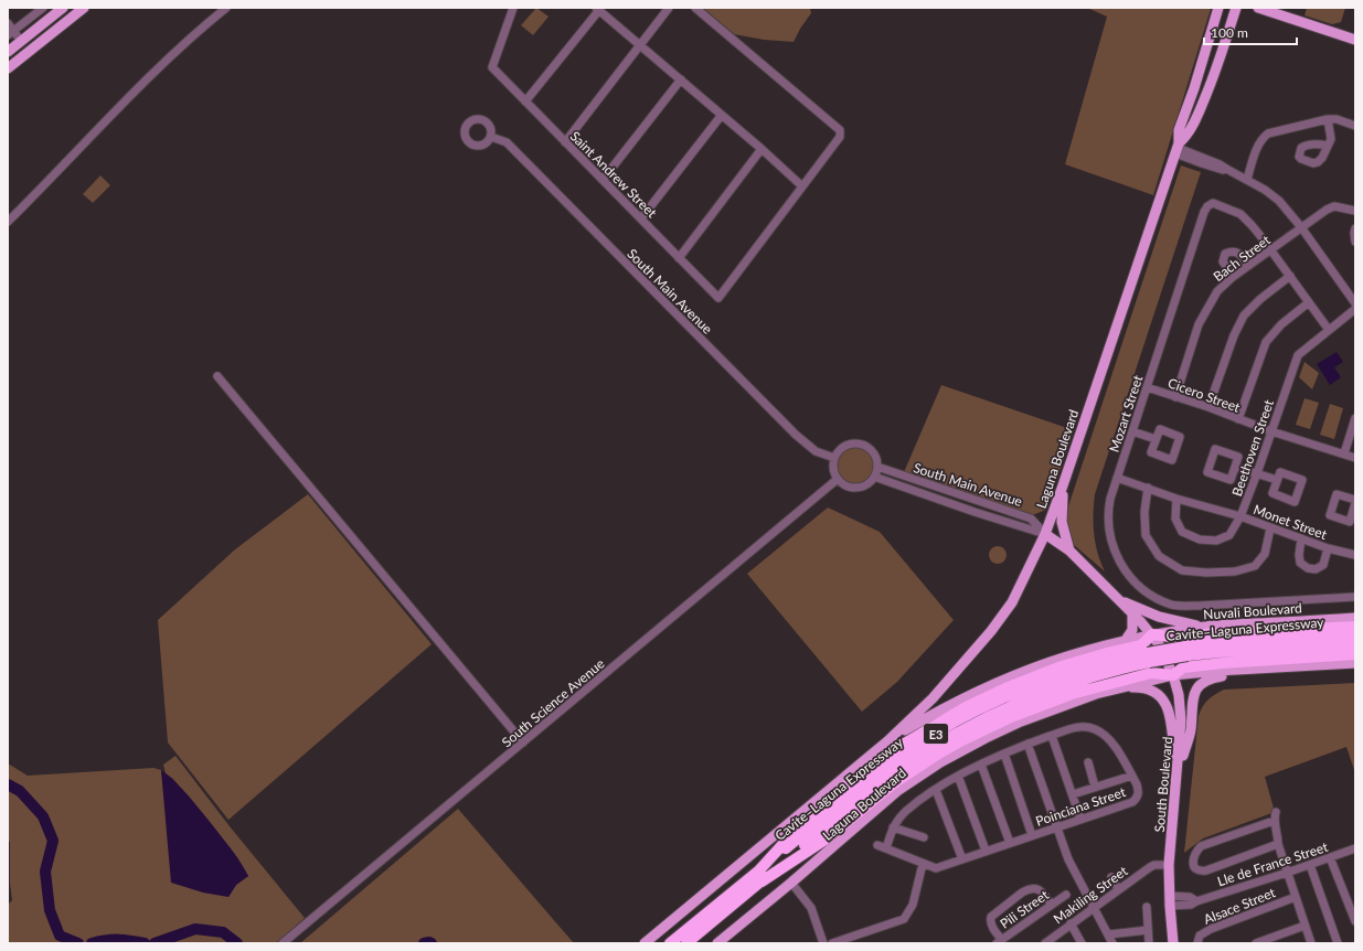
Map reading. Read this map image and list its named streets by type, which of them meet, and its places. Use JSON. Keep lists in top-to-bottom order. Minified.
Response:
{"streets":{"highway":["Cavite–Laguna Expressway","E3"],"main road":["Laguna Boulevard","Nuvali Boulevard","South Boulevard"],"street":["Saint Andrew Street","Bach Street","South Main Avenue","Cicero Street","Mozart Street","Beethoven Street","Monet Street","South Science Avenue","Poinciana Street","Lle de France Street","Makiling Street","Alsace Street","Pili Street"]},"crossings":[["Bach Street","Cicero Street"],["Bach Street","Mozart Street"],["South Main Avenue","Laguna Boulevard"],["South Main Avenue","South Science Avenue"],["South Main Avenue","South Boulevard"],["Cicero Street","Mozart Street"],["Cicero Street","Beethoven Street"],["Mozart Street","Beethoven Street"],["Mozart Street","Monet Street"],["Beethoven Street","Monet Street"],["Laguna Boulevard","Nuvali Boulevard"],["Laguna Boulevard","South Boulevard"],["Nuvali Boulevard","South Boulevard"],["South Boulevard","Lle de France Street"],["South Boulevard","Makiling Street"]],"scale_bar":"100 m"}
